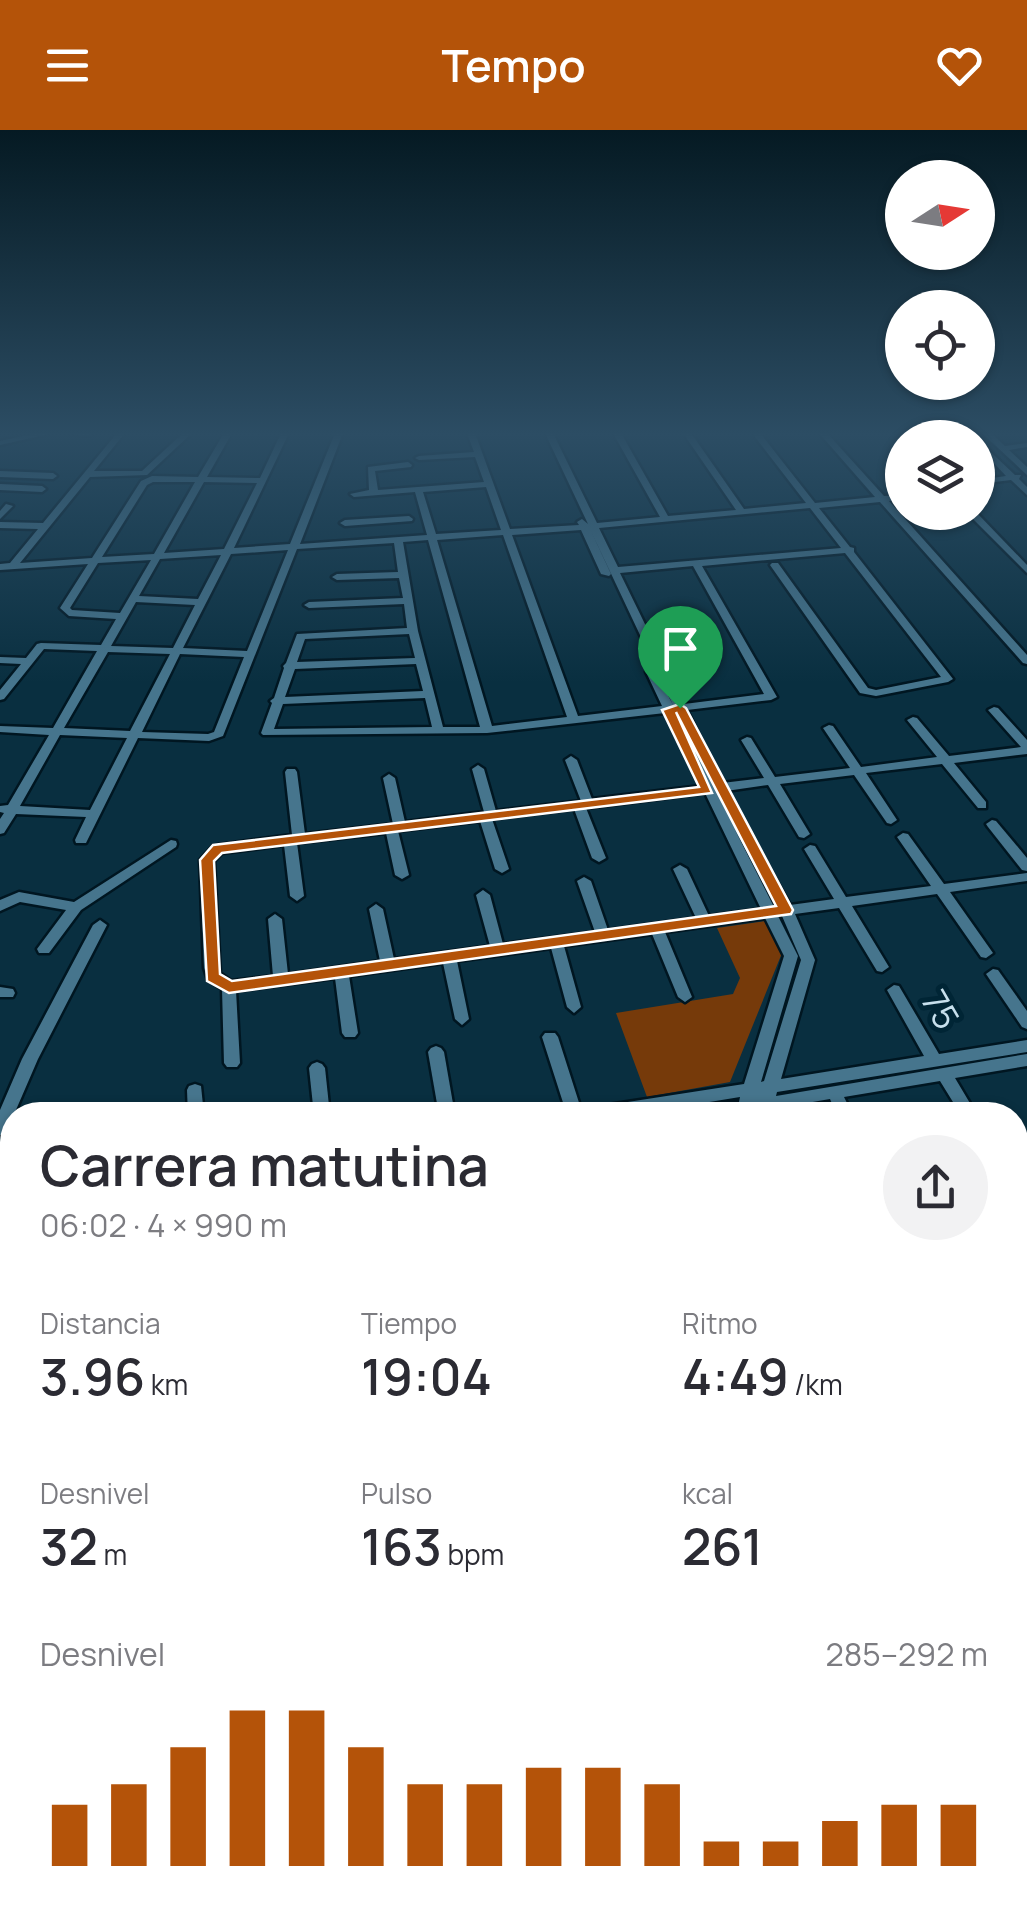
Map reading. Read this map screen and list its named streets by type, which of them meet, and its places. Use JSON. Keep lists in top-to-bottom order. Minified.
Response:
{"streets":{"street":["75"]},"north":"right","page":{"header":"Tempo","heading":["Carrera matutina","06:02 · 4 × 990 m"],"stats":[["Distancia","3.96 km"],["Tiempo","19:04"],["Ritmo","4:49 /km"],["Desnivel","32 m"],["Pulso","163 bpm"],["kcal","261"]],"chart":["Desnivel","285–292 m"]}}
